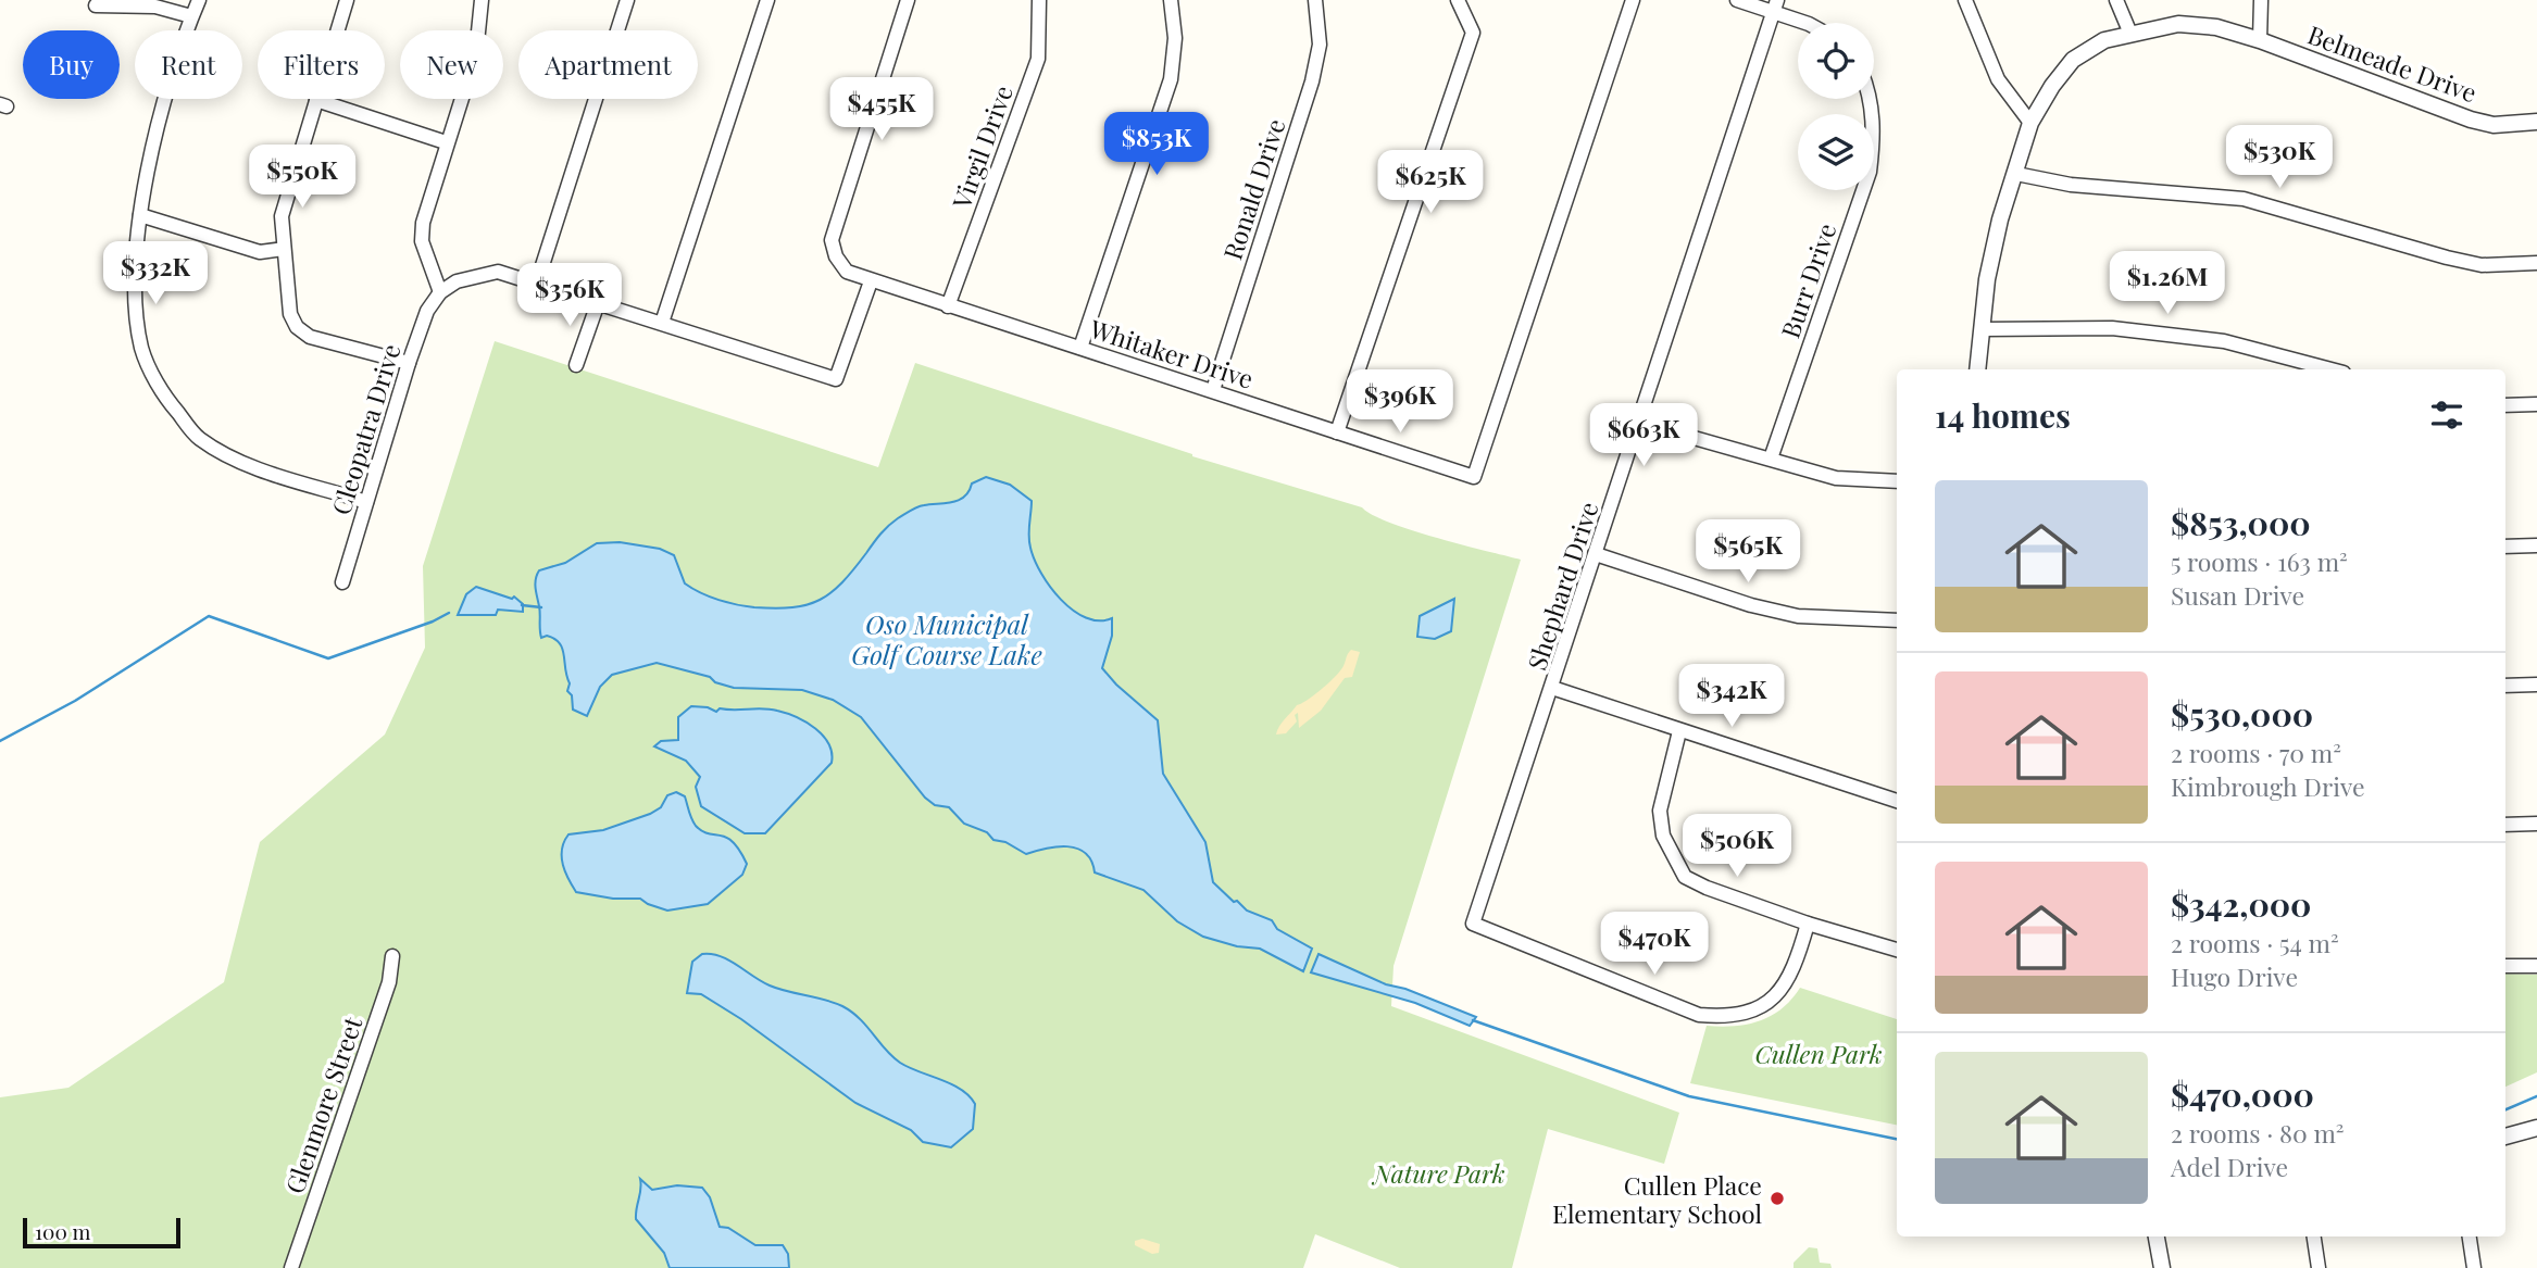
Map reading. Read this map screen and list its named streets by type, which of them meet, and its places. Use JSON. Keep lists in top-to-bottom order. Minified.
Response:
{"streets":{"street":["Belmeade Drive","Virgil Drive","Ronald Drive","Burr Drive","Whitaker Drive","Cleopatra Drive","Shephard Drive","Glenmore Street"]},"crossings":[["Virgil Drive","Whitaker Drive"],["Ronald Drive","Whitaker Drive"]],"water":["Oso Municipal Golf Course Lake"],"parks":["Cullen Park","Nature Park"],"places":["Cullen Place Elementary School"],"scale_bar":"100 m","page":{"chip":["Buy","Rent","Filters","New","Apartment"],"price":["$455K","$853K","$530K","$550K","$625K","$332K","$1.26M","$356K","$396K","$663K","$565K","$342K","$506K","$470K"],"heading":"14 homes","list":[{"name":"$853,000","note":"5 rooms · 163 m² · Susan Drive"},{"name":"$530,000","note":"2 rooms · 70 m² · Kimbrough Drive"},{"name":"$342,000","note":"2 rooms · 54 m² · Hugo Drive"},{"name":"$470,000","note":"2 rooms · 80 m² · Adel Drive"}],"scale":"100 m"}}
